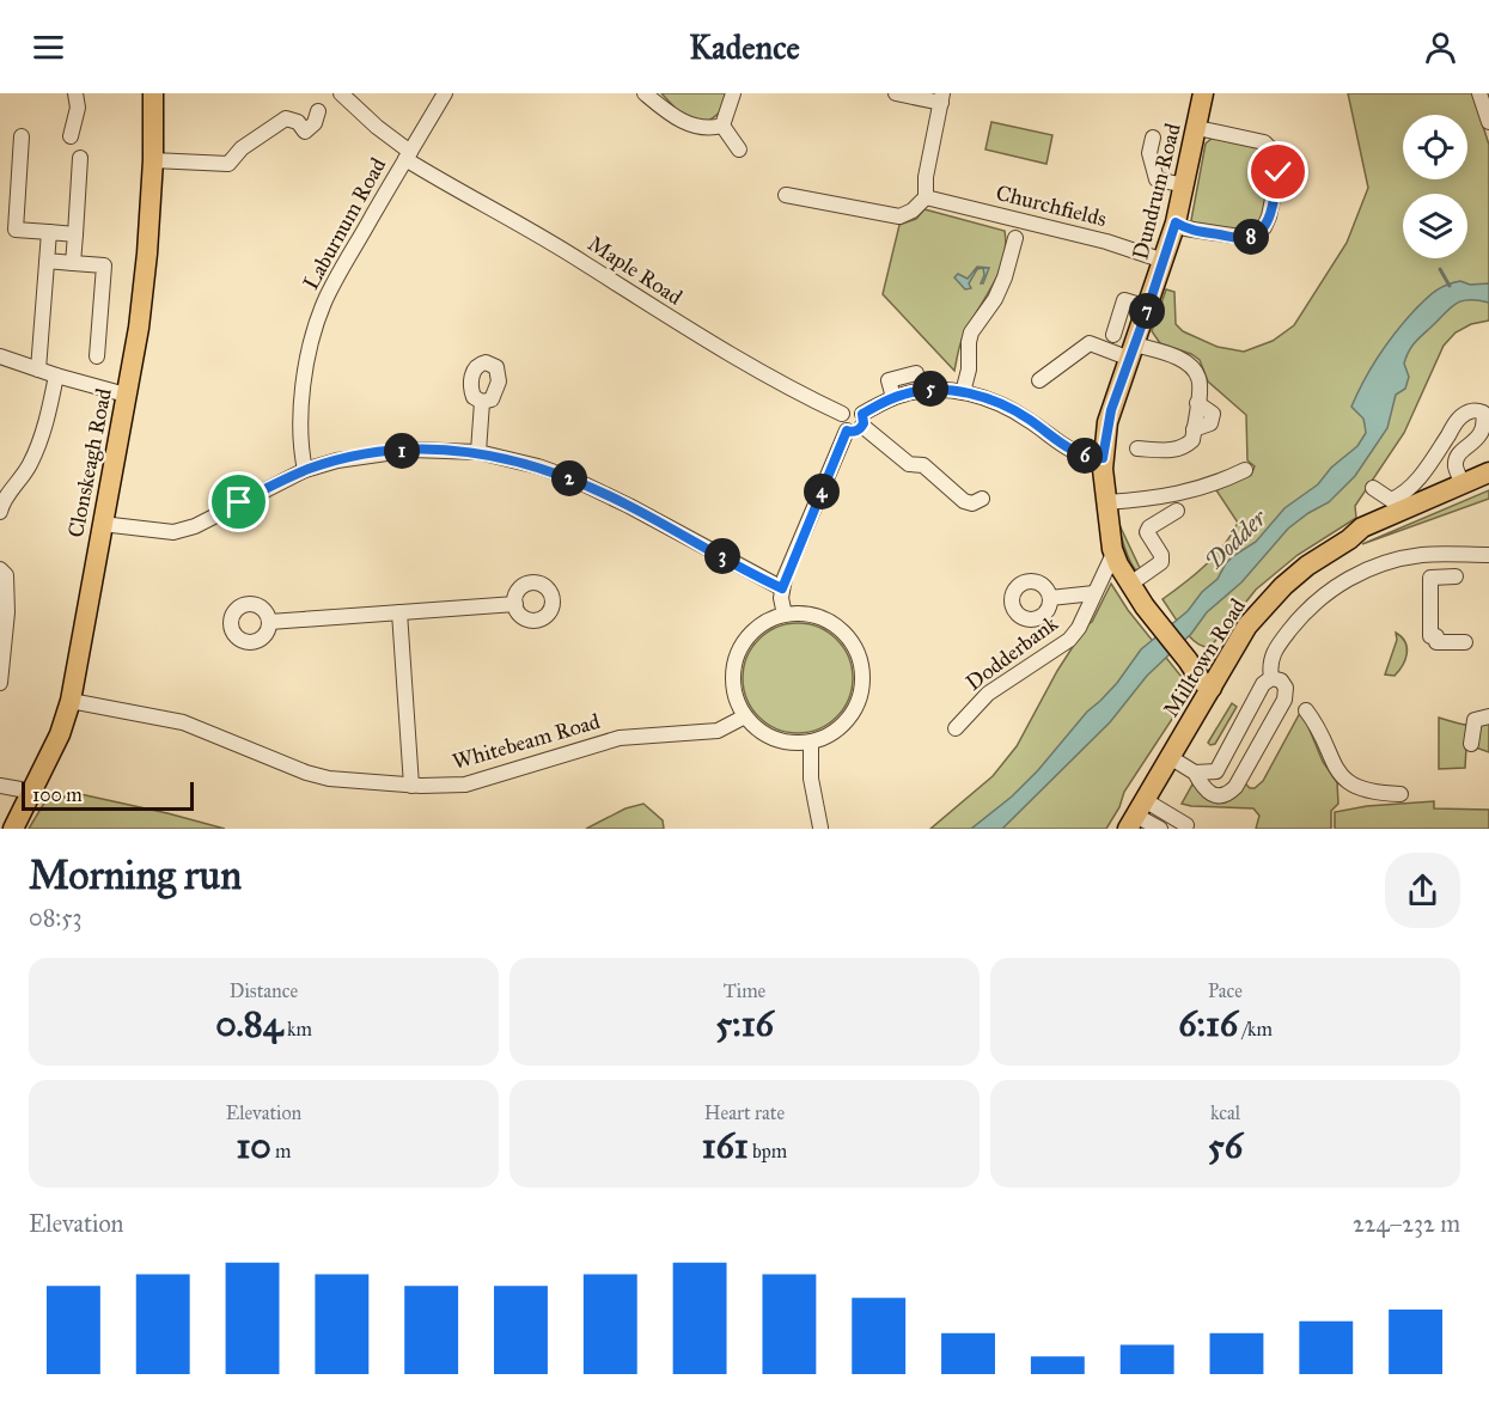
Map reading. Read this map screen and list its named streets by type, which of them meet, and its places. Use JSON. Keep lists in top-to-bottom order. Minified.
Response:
{"streets":{"main road":["Dundrum Road","Clonskeagh Road","Milltown Road"],"street":["Churchfields","Laburnum Road","Maple Road","Dodderbank","Whitebeam Road"]},"crossings":[["Dundrum Road","Churchfields"],["Dundrum Road","Dodderbank"],["Dundrum Road","Milltown Road"],["Laburnum Road","Maple Road"],["Clonskeagh Road","Whitebeam Road"]],"water":["Dodder"],"scale_bar":"100 m","page":{"header":"Kadence","pins":["8","7","5","1","6","2","4","3"],"scale":"100 m","heading":["Morning run","08:53"],"stats":[["Distance","0.84 km"],["Time","5:16"],["Pace","6:16 /km"],["Elevation","10 m"],["Heart rate","161 bpm"],["kcal","56"]],"chart":["Elevation","224–232 m"]}}
